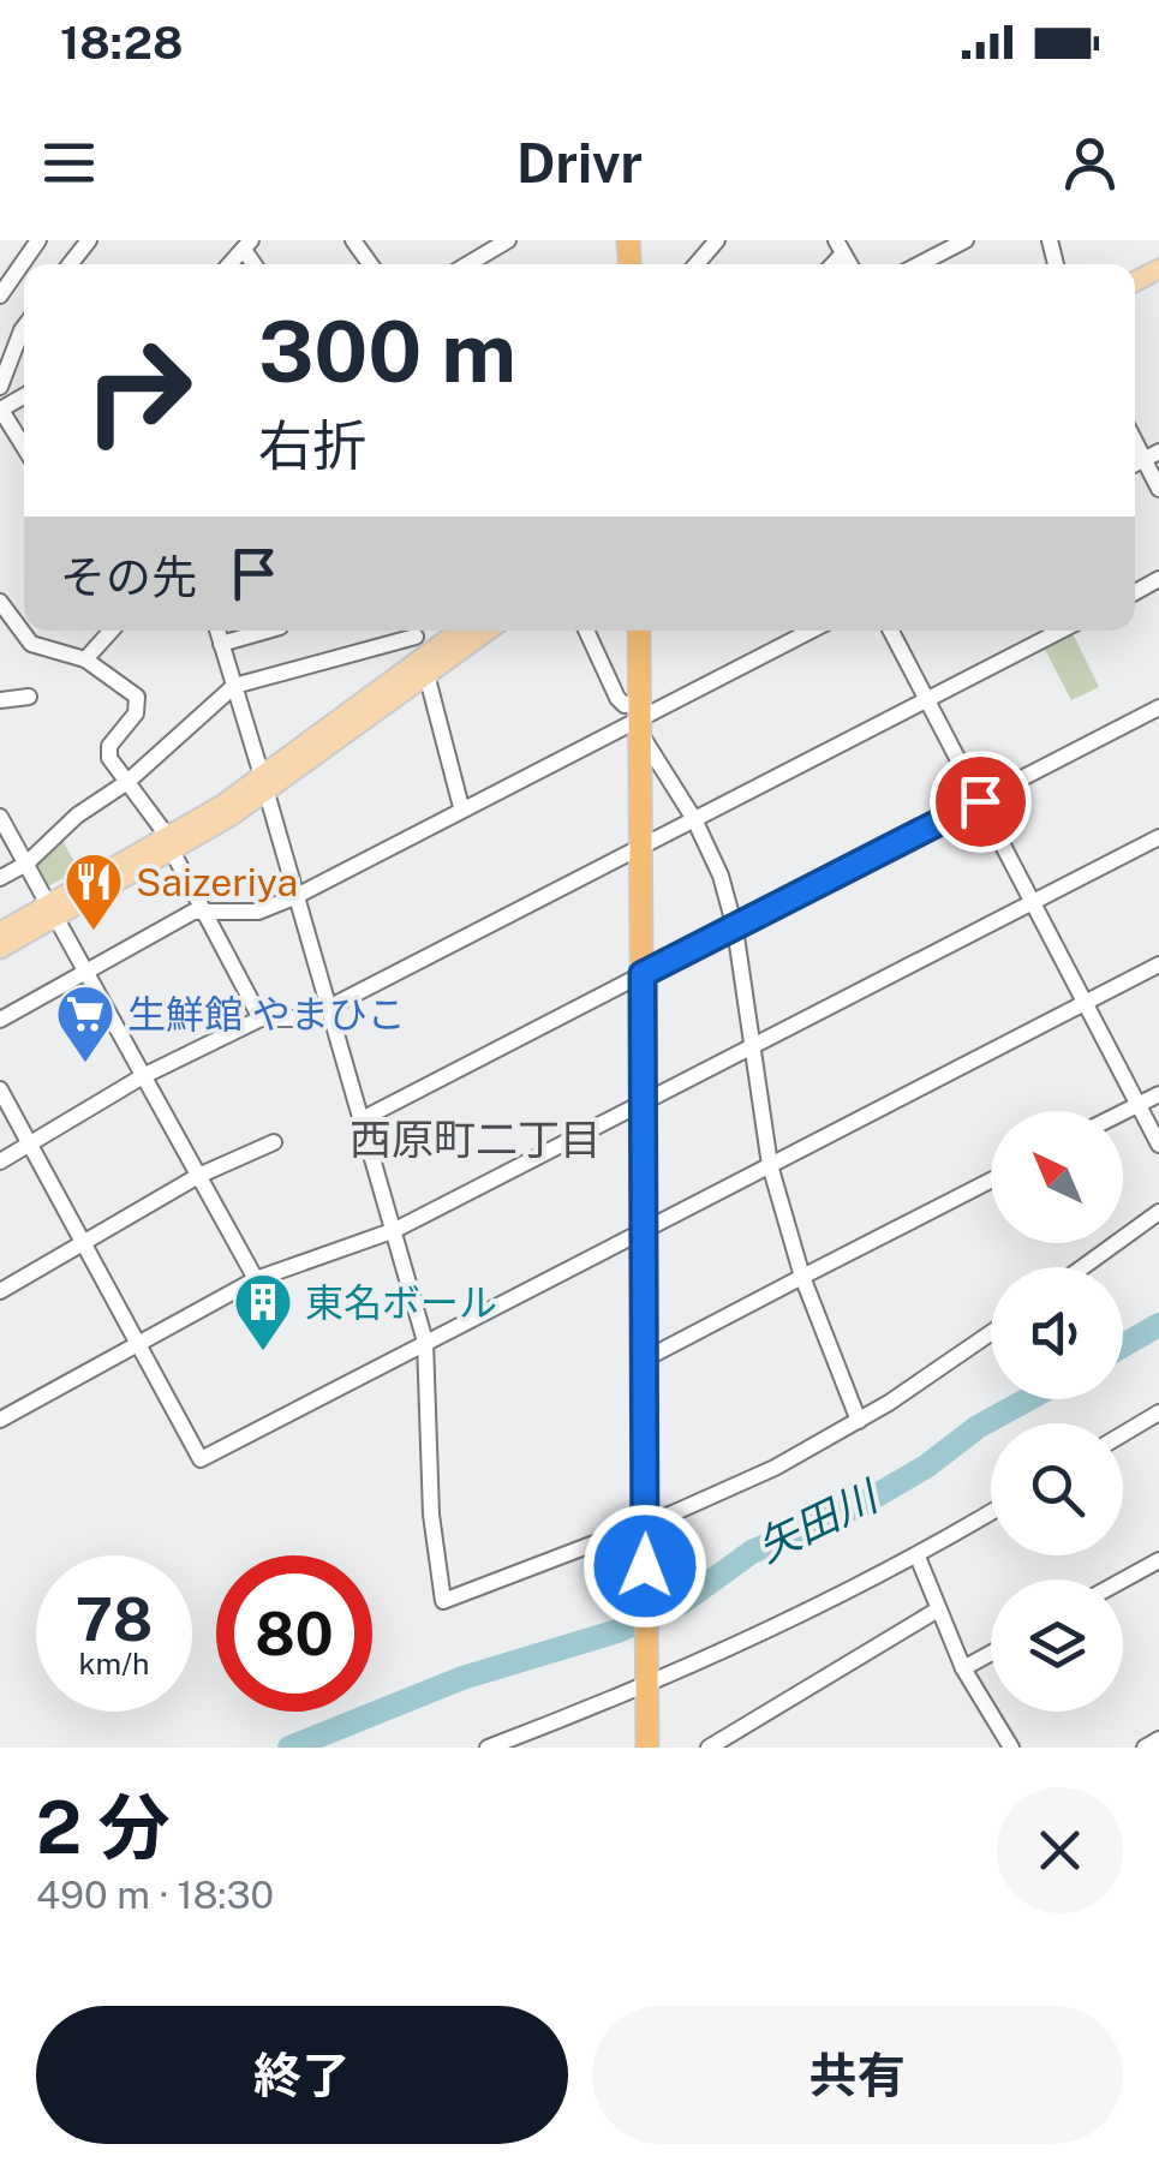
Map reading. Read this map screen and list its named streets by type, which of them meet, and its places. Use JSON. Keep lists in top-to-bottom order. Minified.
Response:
{"districts":["西原町二丁目"],"water":["矢田川"],"places":{"restaurant":["Saizeriya"],"supermarket":["生鮮館 やまひこ"],"building":["東名ボール"]},"north":"top left","page":{"status":"18:28","header":"Drivr","turn":["300 m","右折"],"then":"その先","speed":"78 km/h","limit":"80","heading":["2 分","490 m · 18:30"],"buttons":["終了","共有"]}}
